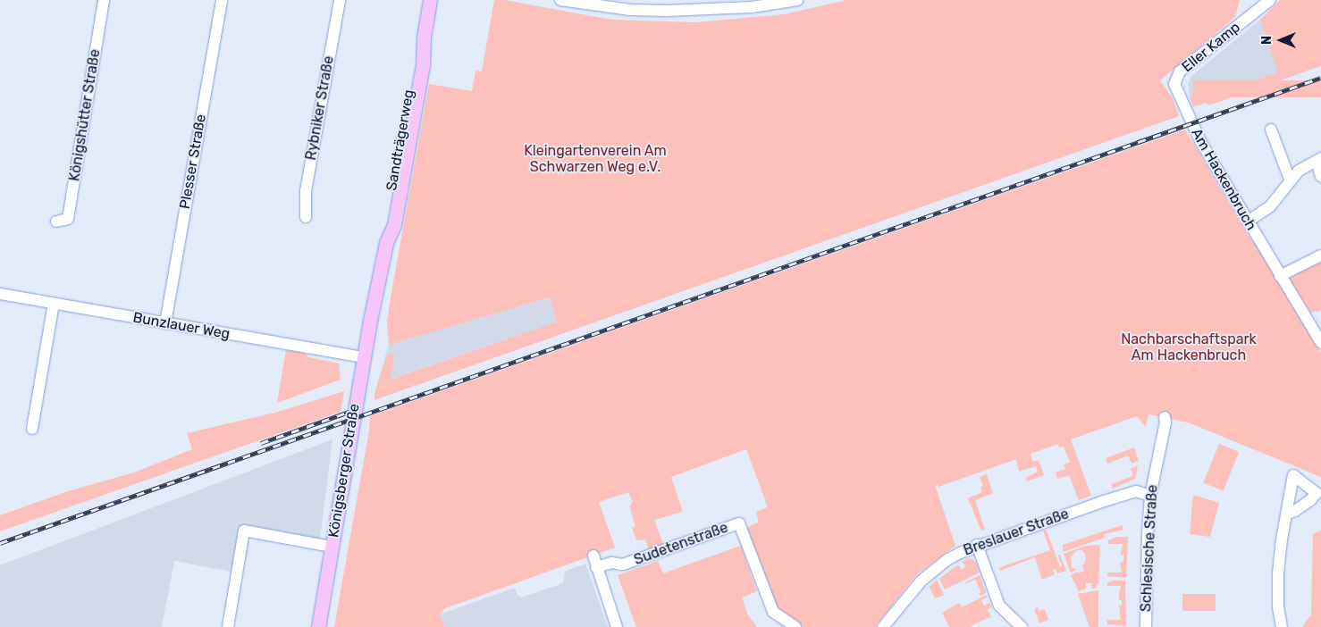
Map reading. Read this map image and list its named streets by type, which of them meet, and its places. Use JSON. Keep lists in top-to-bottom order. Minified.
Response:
{"streets":{"main road":["Sandträgerweg","Königsberger Straße"],"street":["Eller Kamp","Rybniker Straße","Königshütter Straße","Plesser Straße","Am Hackenbruch","Bunzlauer Weg","Breslauer Straße","Sudetenstraße","Schlesische Straße"]},"crossings":[["Eller Kamp","Am Hackenbruch"],["Sandträgerweg","Bunzlauer Weg"],["Sandträgerweg","Königsberger Straße"],["Plesser Straße","Bunzlauer Weg"],["Breslauer Straße","Schlesische Straße"]],"parks":["Kleingartenverein Am Schwarzen Weg e.V.","Nachbarschaftspark Am Hackenbruch"],"north":"left"}
